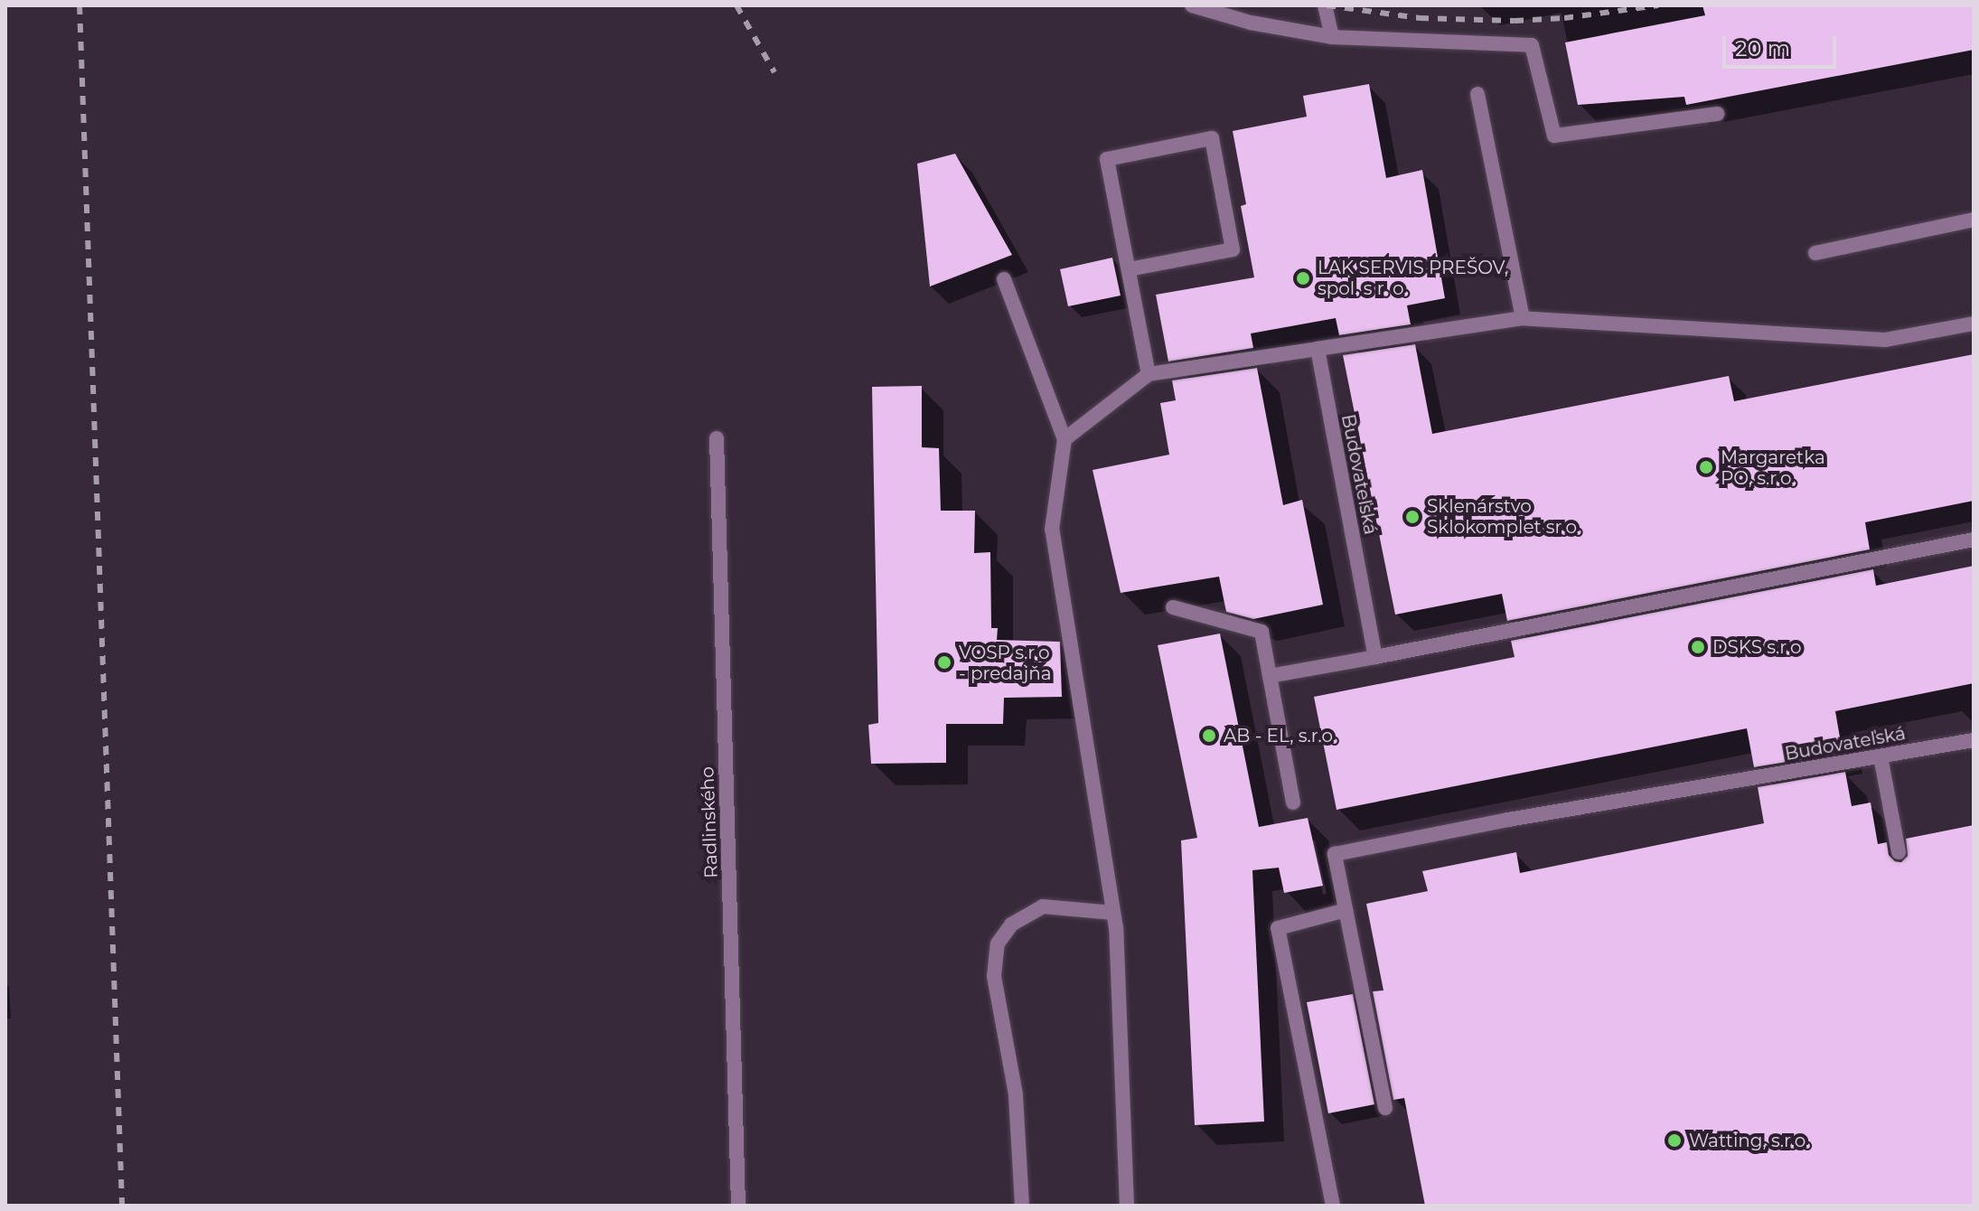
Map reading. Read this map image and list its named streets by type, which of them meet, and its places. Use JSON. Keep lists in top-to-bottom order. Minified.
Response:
{"streets":{"street":["Budovateľská","Radlinského"]},"places":["LAK SERVIS PREŠOV, spol. s r. o.","Margaretka PO, s.r.o.","Sklenárstvo Sklokomplet sr.o.","DSKS s.r.o","VOSP s.r.o - predajňa","AB - EL, s.r.o.","Watting, s.r.o."],"scale_bar":"20 m"}
